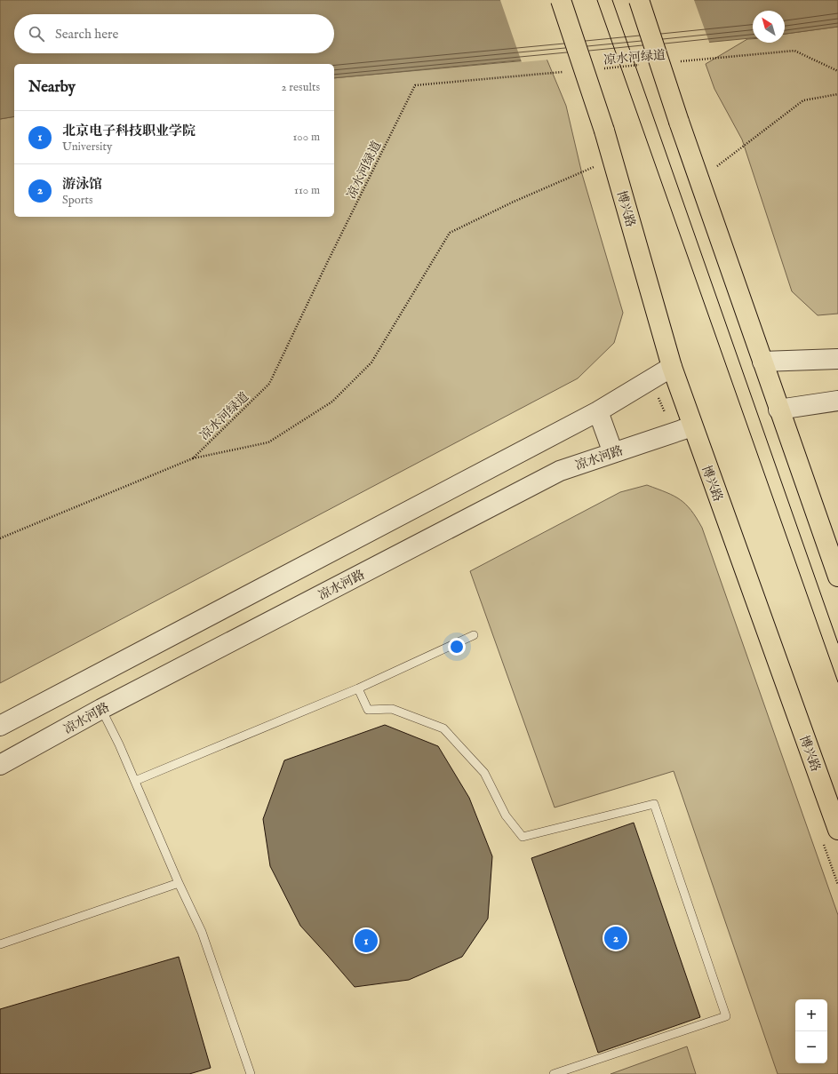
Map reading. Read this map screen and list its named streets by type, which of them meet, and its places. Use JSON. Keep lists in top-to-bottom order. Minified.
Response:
{"streets":{"main road":["博兴路"],"street":["凉水河路"],"path":["凉水河绿道"]},"crossings":[["博兴路","凉水河路"]],"north":"top left","page":{"search":"Search here","heading":["Nearby","2 results"],"list":[{"mark":"1","name":"北京电子科技职业学院","note":"University","value":"100 m"},{"mark":"2","name":"游泳馆","note":"Sports","value":"110 m"}],"pins":["2","1"],"map_buttons":["+","−"]}}
